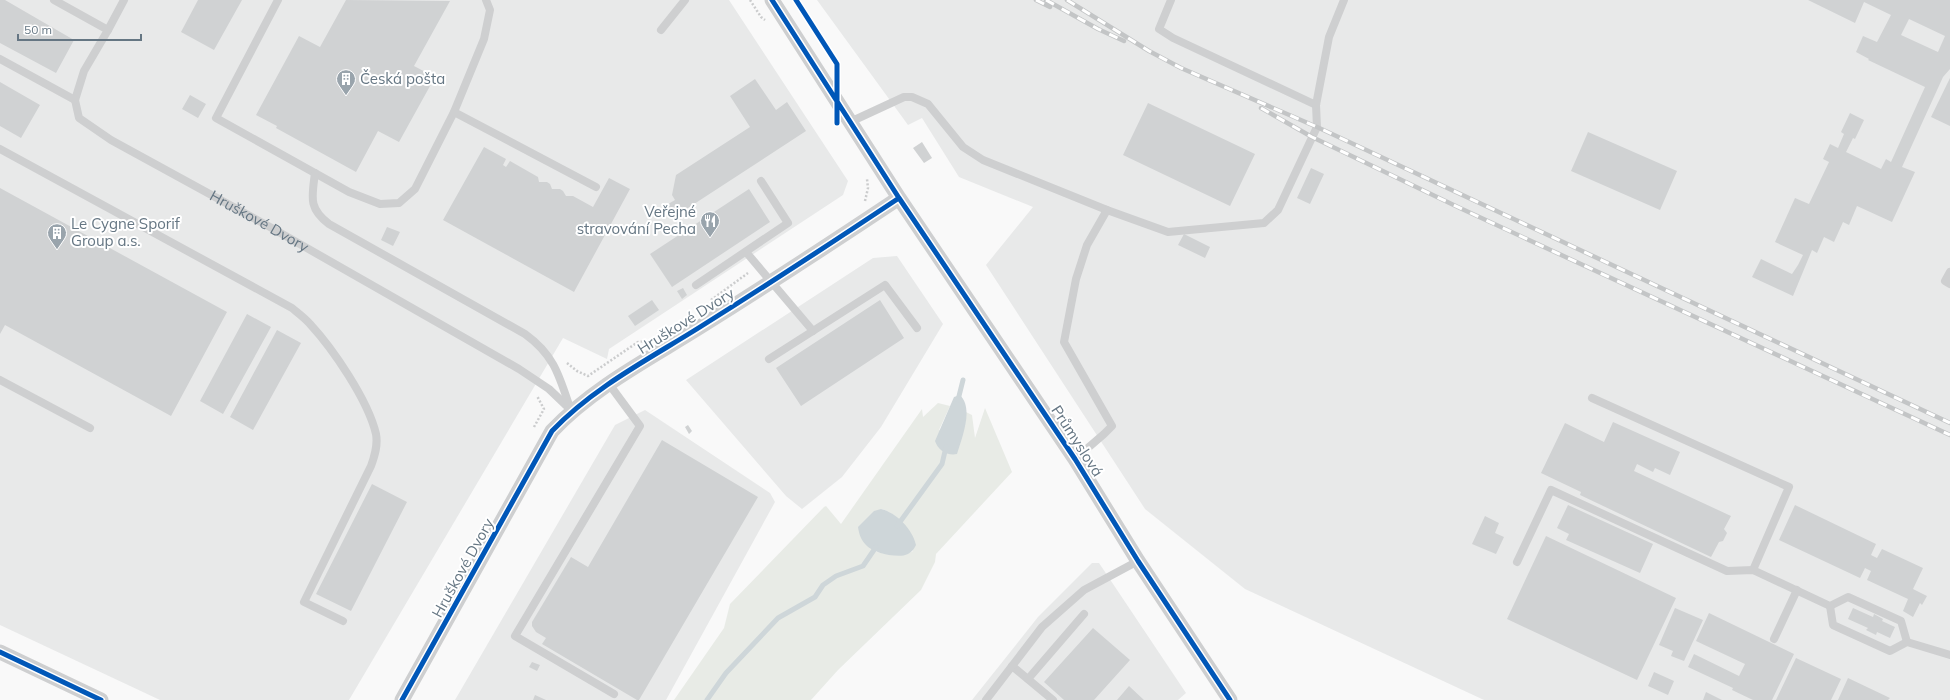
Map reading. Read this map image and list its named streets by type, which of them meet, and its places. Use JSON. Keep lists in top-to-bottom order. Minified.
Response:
{"streets":{"street":["Hruškové Dvory","Průmyslová"]},"crossings":[["Hruškové Dvory","Průmyslová"]],"places":{"building":["Česká pošta","Le Cygne Sporif Group a.s."],"restaurant":["Veřejné stravování Pecha"]},"scale_bar":"50 m"}
